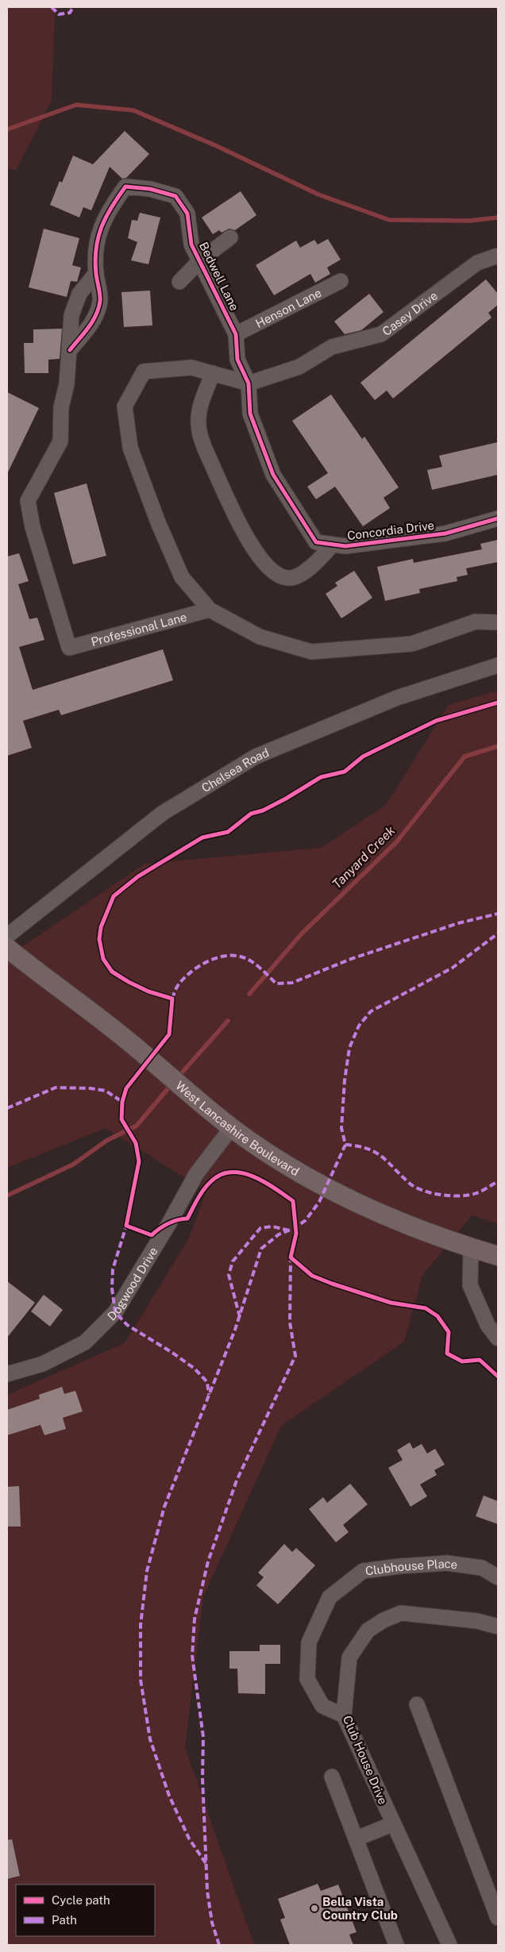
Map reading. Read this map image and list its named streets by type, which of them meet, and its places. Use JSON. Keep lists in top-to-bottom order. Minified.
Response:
{"streets":{"main road":["West Lancashire Boulevard"],"street":["Bedwell Lane","Henson Lane","Casey Drive","Concordia Drive","Professional Lane","Chelsea Road","Dogwood Drive","Clubhouse Place","Club House Drive"]},"crossings":[["Bedwell Lane","Henson Lane"],["Bedwell Lane","Casey Drive"],["Bedwell Lane","Concordia Drive"],["Bedwell Lane","Professional Lane"],["Casey Drive","Concordia Drive"],["West Lancashire Boulevard","Dogwood Drive"],["Clubhouse Place","Club House Drive"]],"water":["Tanyard Creek"],"places":["Bella Vista Country Club"],"legend":["Cycle path","Path"]}
